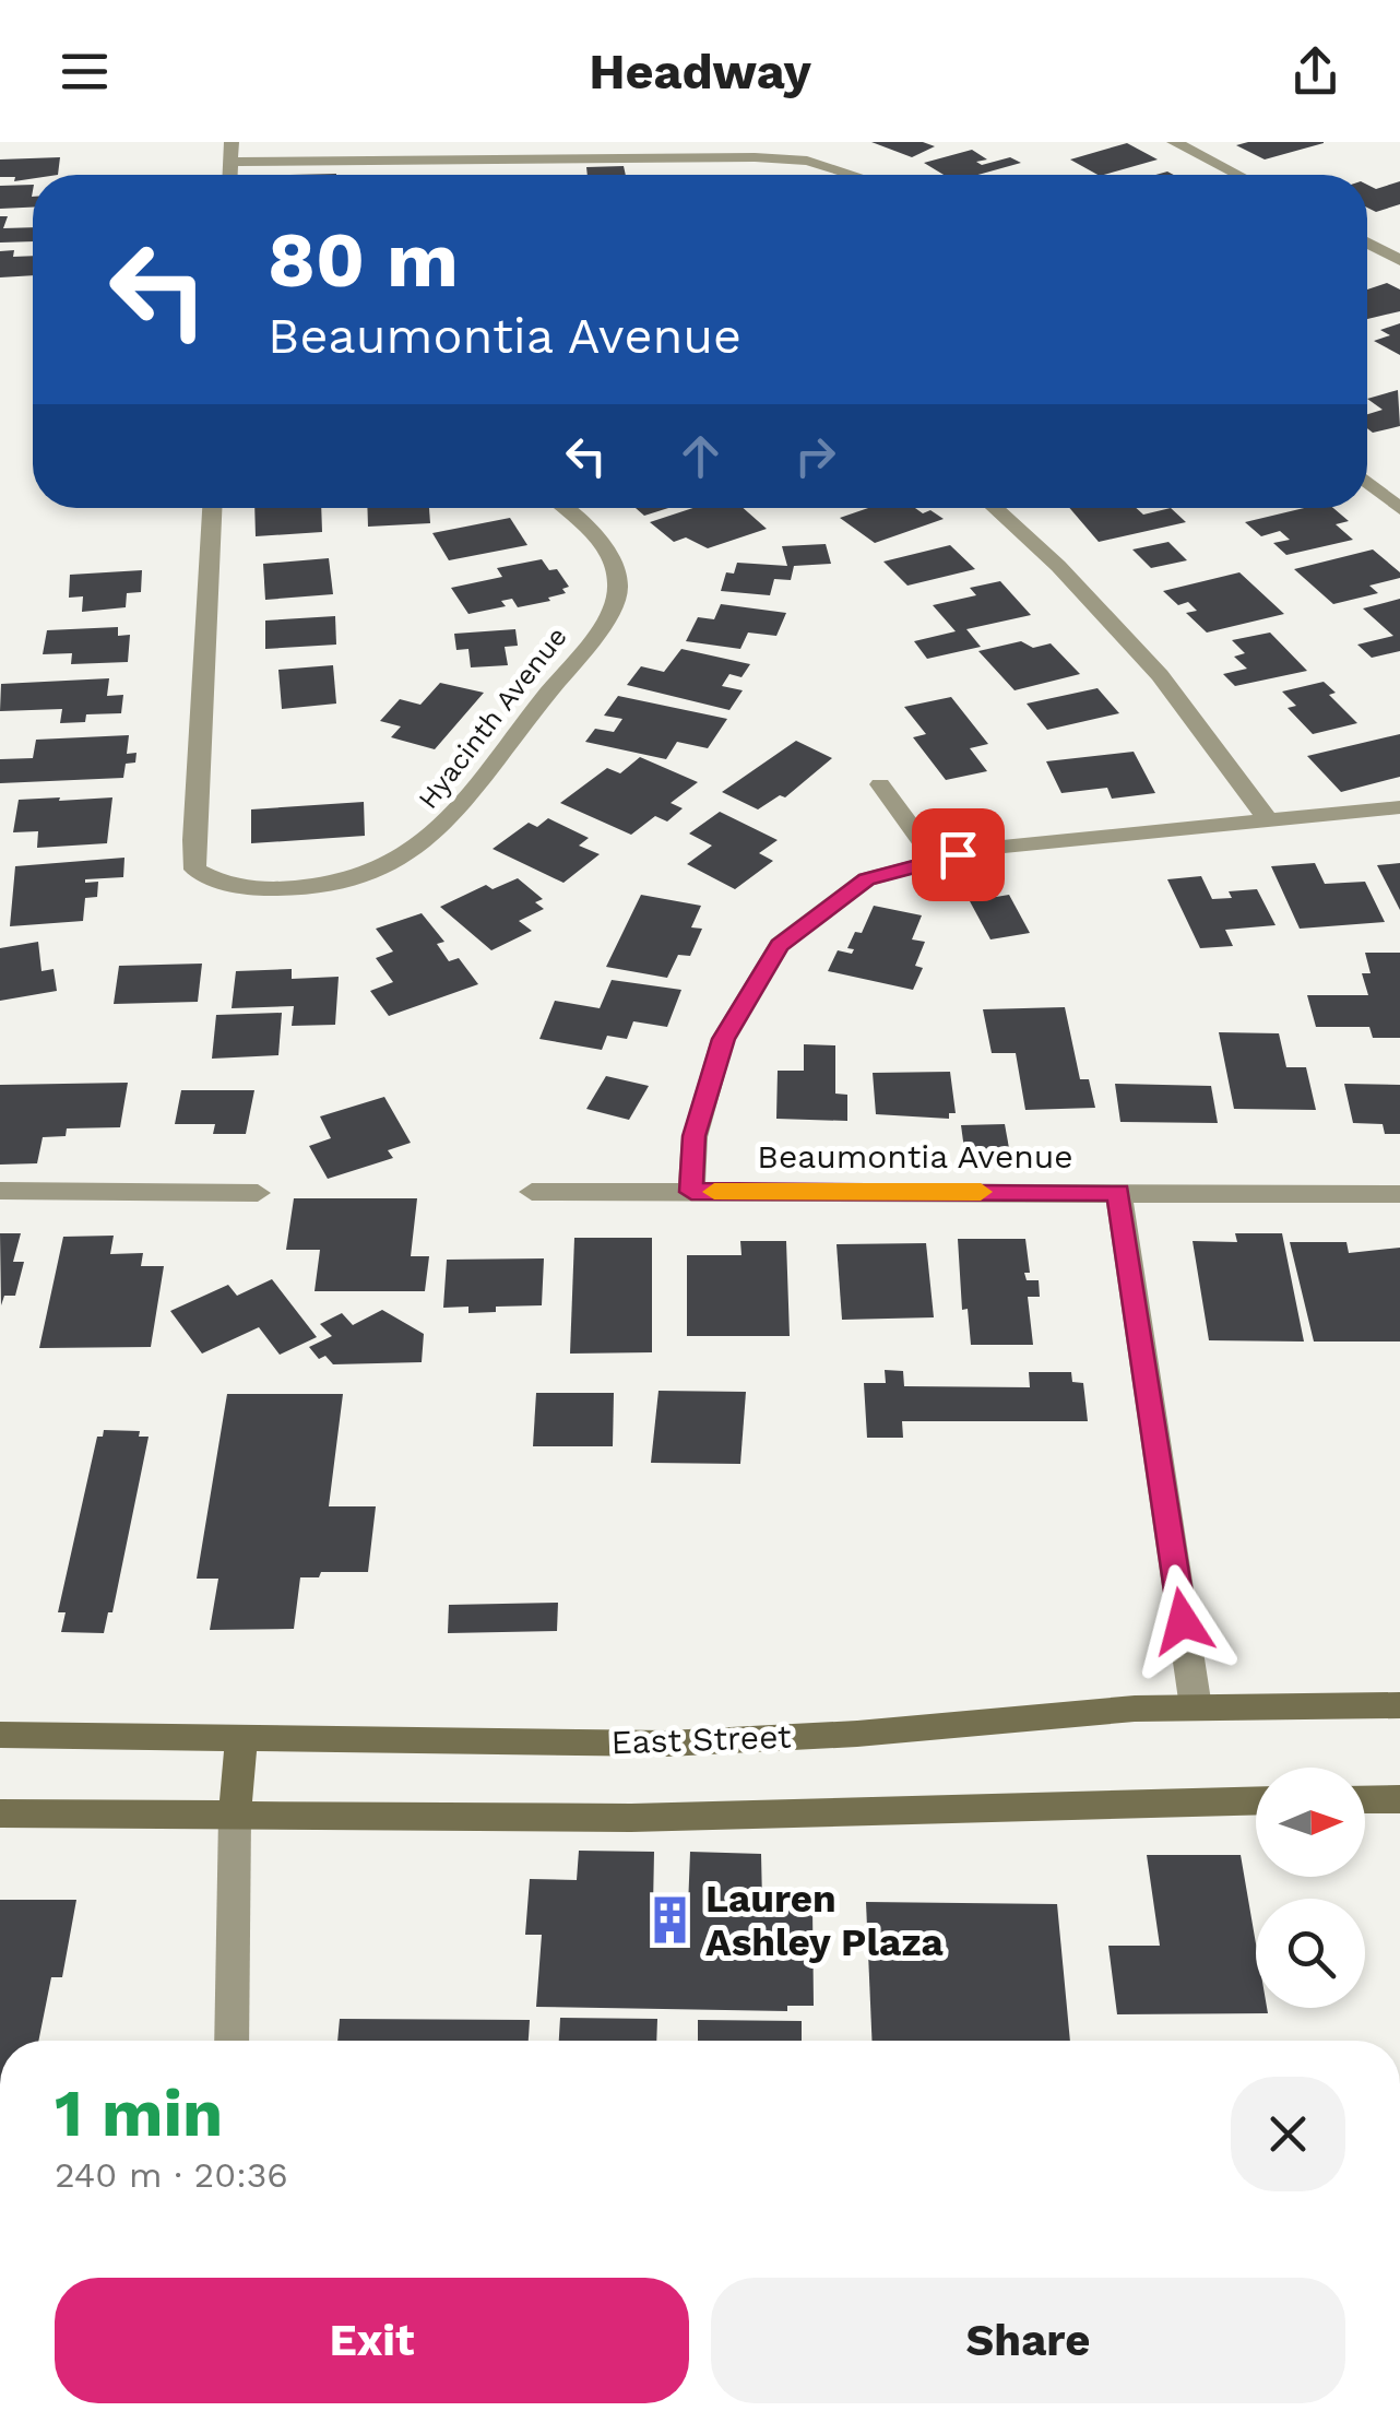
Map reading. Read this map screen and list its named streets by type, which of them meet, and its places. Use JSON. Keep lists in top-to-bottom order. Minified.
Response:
{"streets":{"main road":["East Street"],"street":["Hyacinth Avenue","Beaumontia Avenue"]},"places":{"building":["Lauren Ashley Plaza"]},"north":"right","page":{"header":"Headway","turn":["80 m","Beaumontia Avenue"],"heading":["1 min","240 m · 20:36"],"buttons":["Exit","Share"]}}
